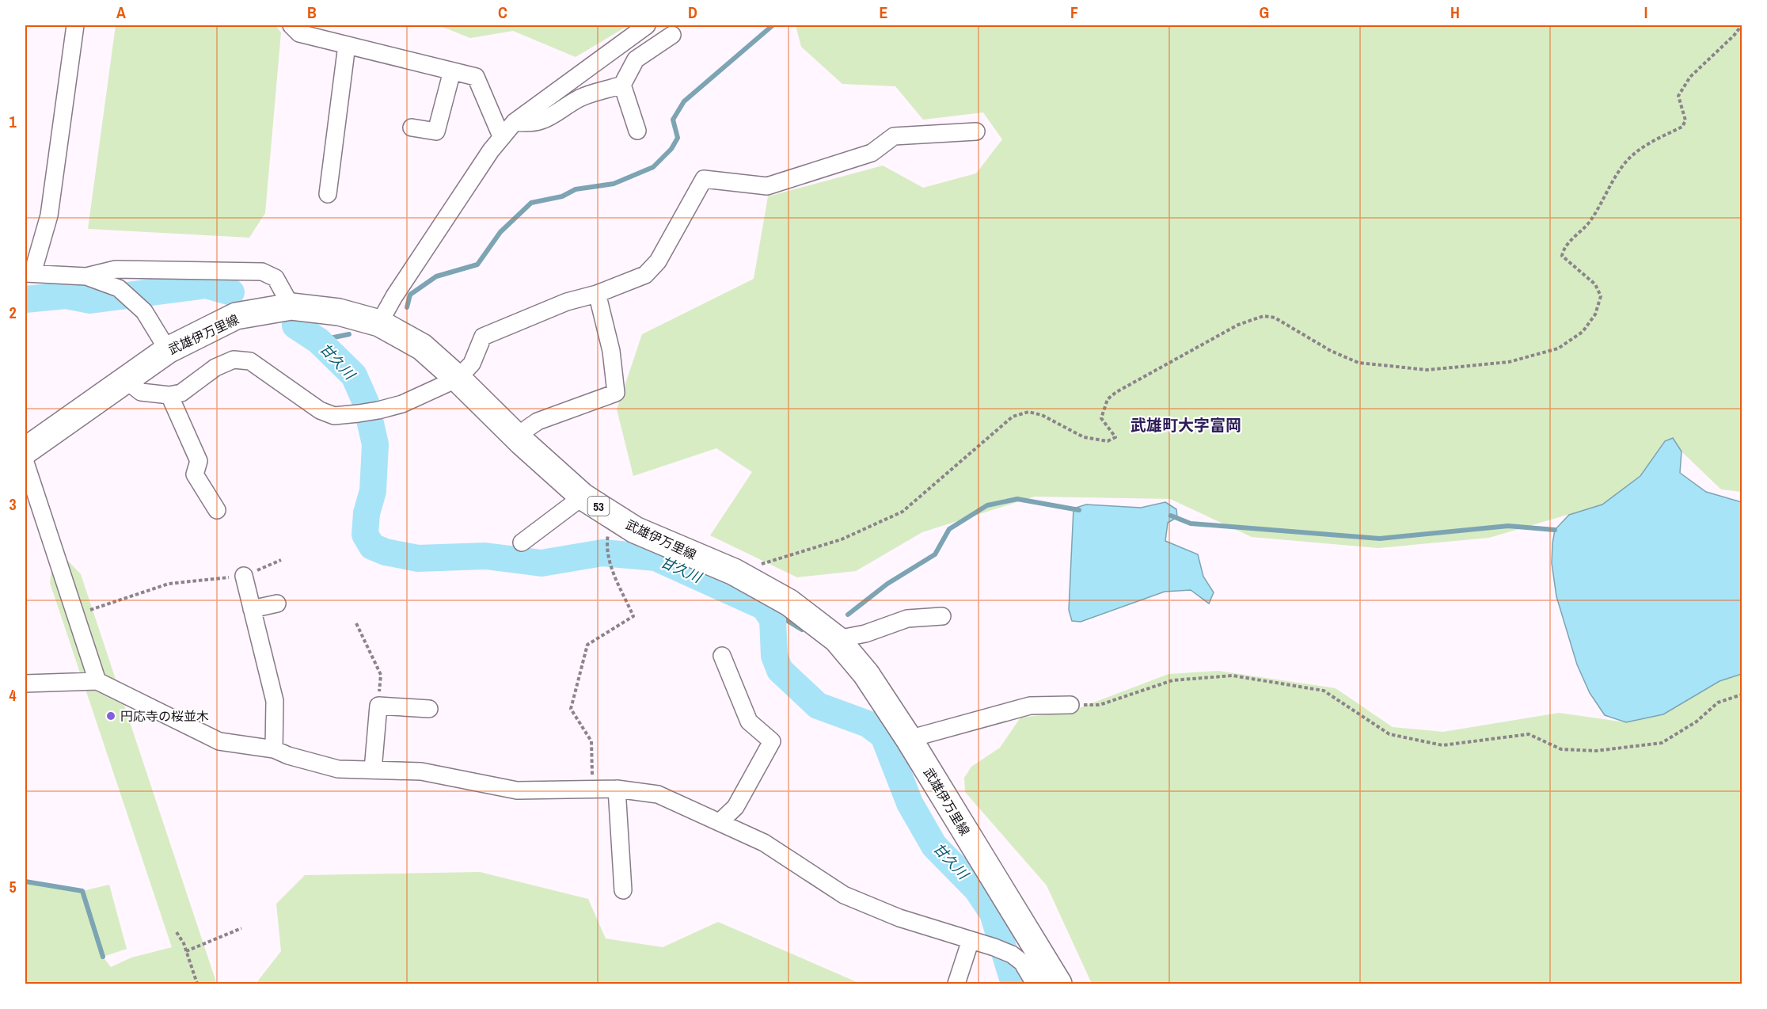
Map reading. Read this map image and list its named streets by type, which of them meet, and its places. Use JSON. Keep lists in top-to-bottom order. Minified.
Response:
{"streets":{"main road":["武雄伊万里線","53"]},"districts":["武雄町大字富岡"],"water":["甘久川"],"places":["円応寺の桜並木"],"grid":{"columns":["A","B","C","D","E","F","G","H","I"],"rows":["1","2","3","4","5"]}}
